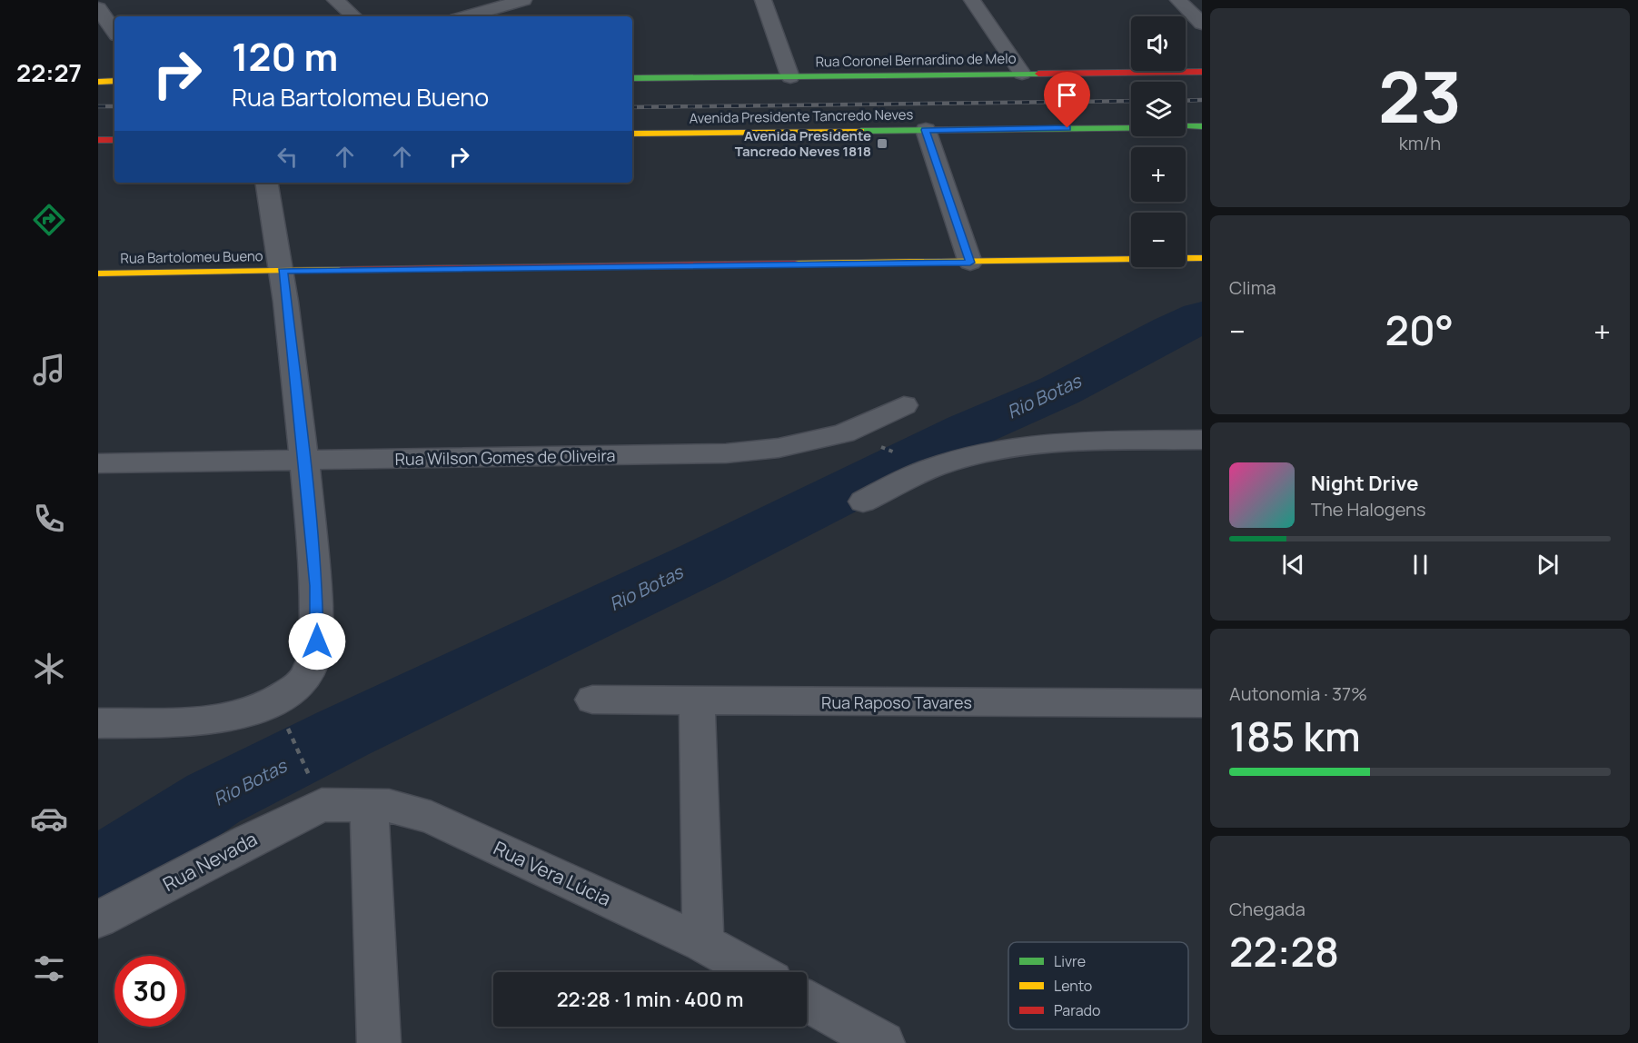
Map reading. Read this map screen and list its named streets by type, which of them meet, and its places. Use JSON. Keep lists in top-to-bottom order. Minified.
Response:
{"streets":{"main road":["Rua Coronel Bernardino de Melo","Avenida Presidente Tancredo Neves","Rua Bartolomeu Bueno"],"street":["Rua Wilson Gomes de Oliveira","Rua Raposo Tavares","Rua Nevada","Rua Vera Lúcia"]},"crossings":[["Rua Nevada","Rua Vera Lúcia"]],"water":["Rio Botas"],"places":{"transit":["Avenida Presidente Tancredo Neves 1818"]},"legend":["Livre","Lento","Parado"],"page":{"tabs":"22:27","tile":[["23","km/h"],"Clima",["Autonomia · 37%","185 km"],["Chegada","22:28"]],"map_buttons":["+","−"],"turn":["120 m","Rua Bartolomeu Bueno"],"heat":["−","20°","+"],"song":["Night Drive","The Halogens"],"limit":"30","trip":"22:28 · 1 min · 400 m"}}
